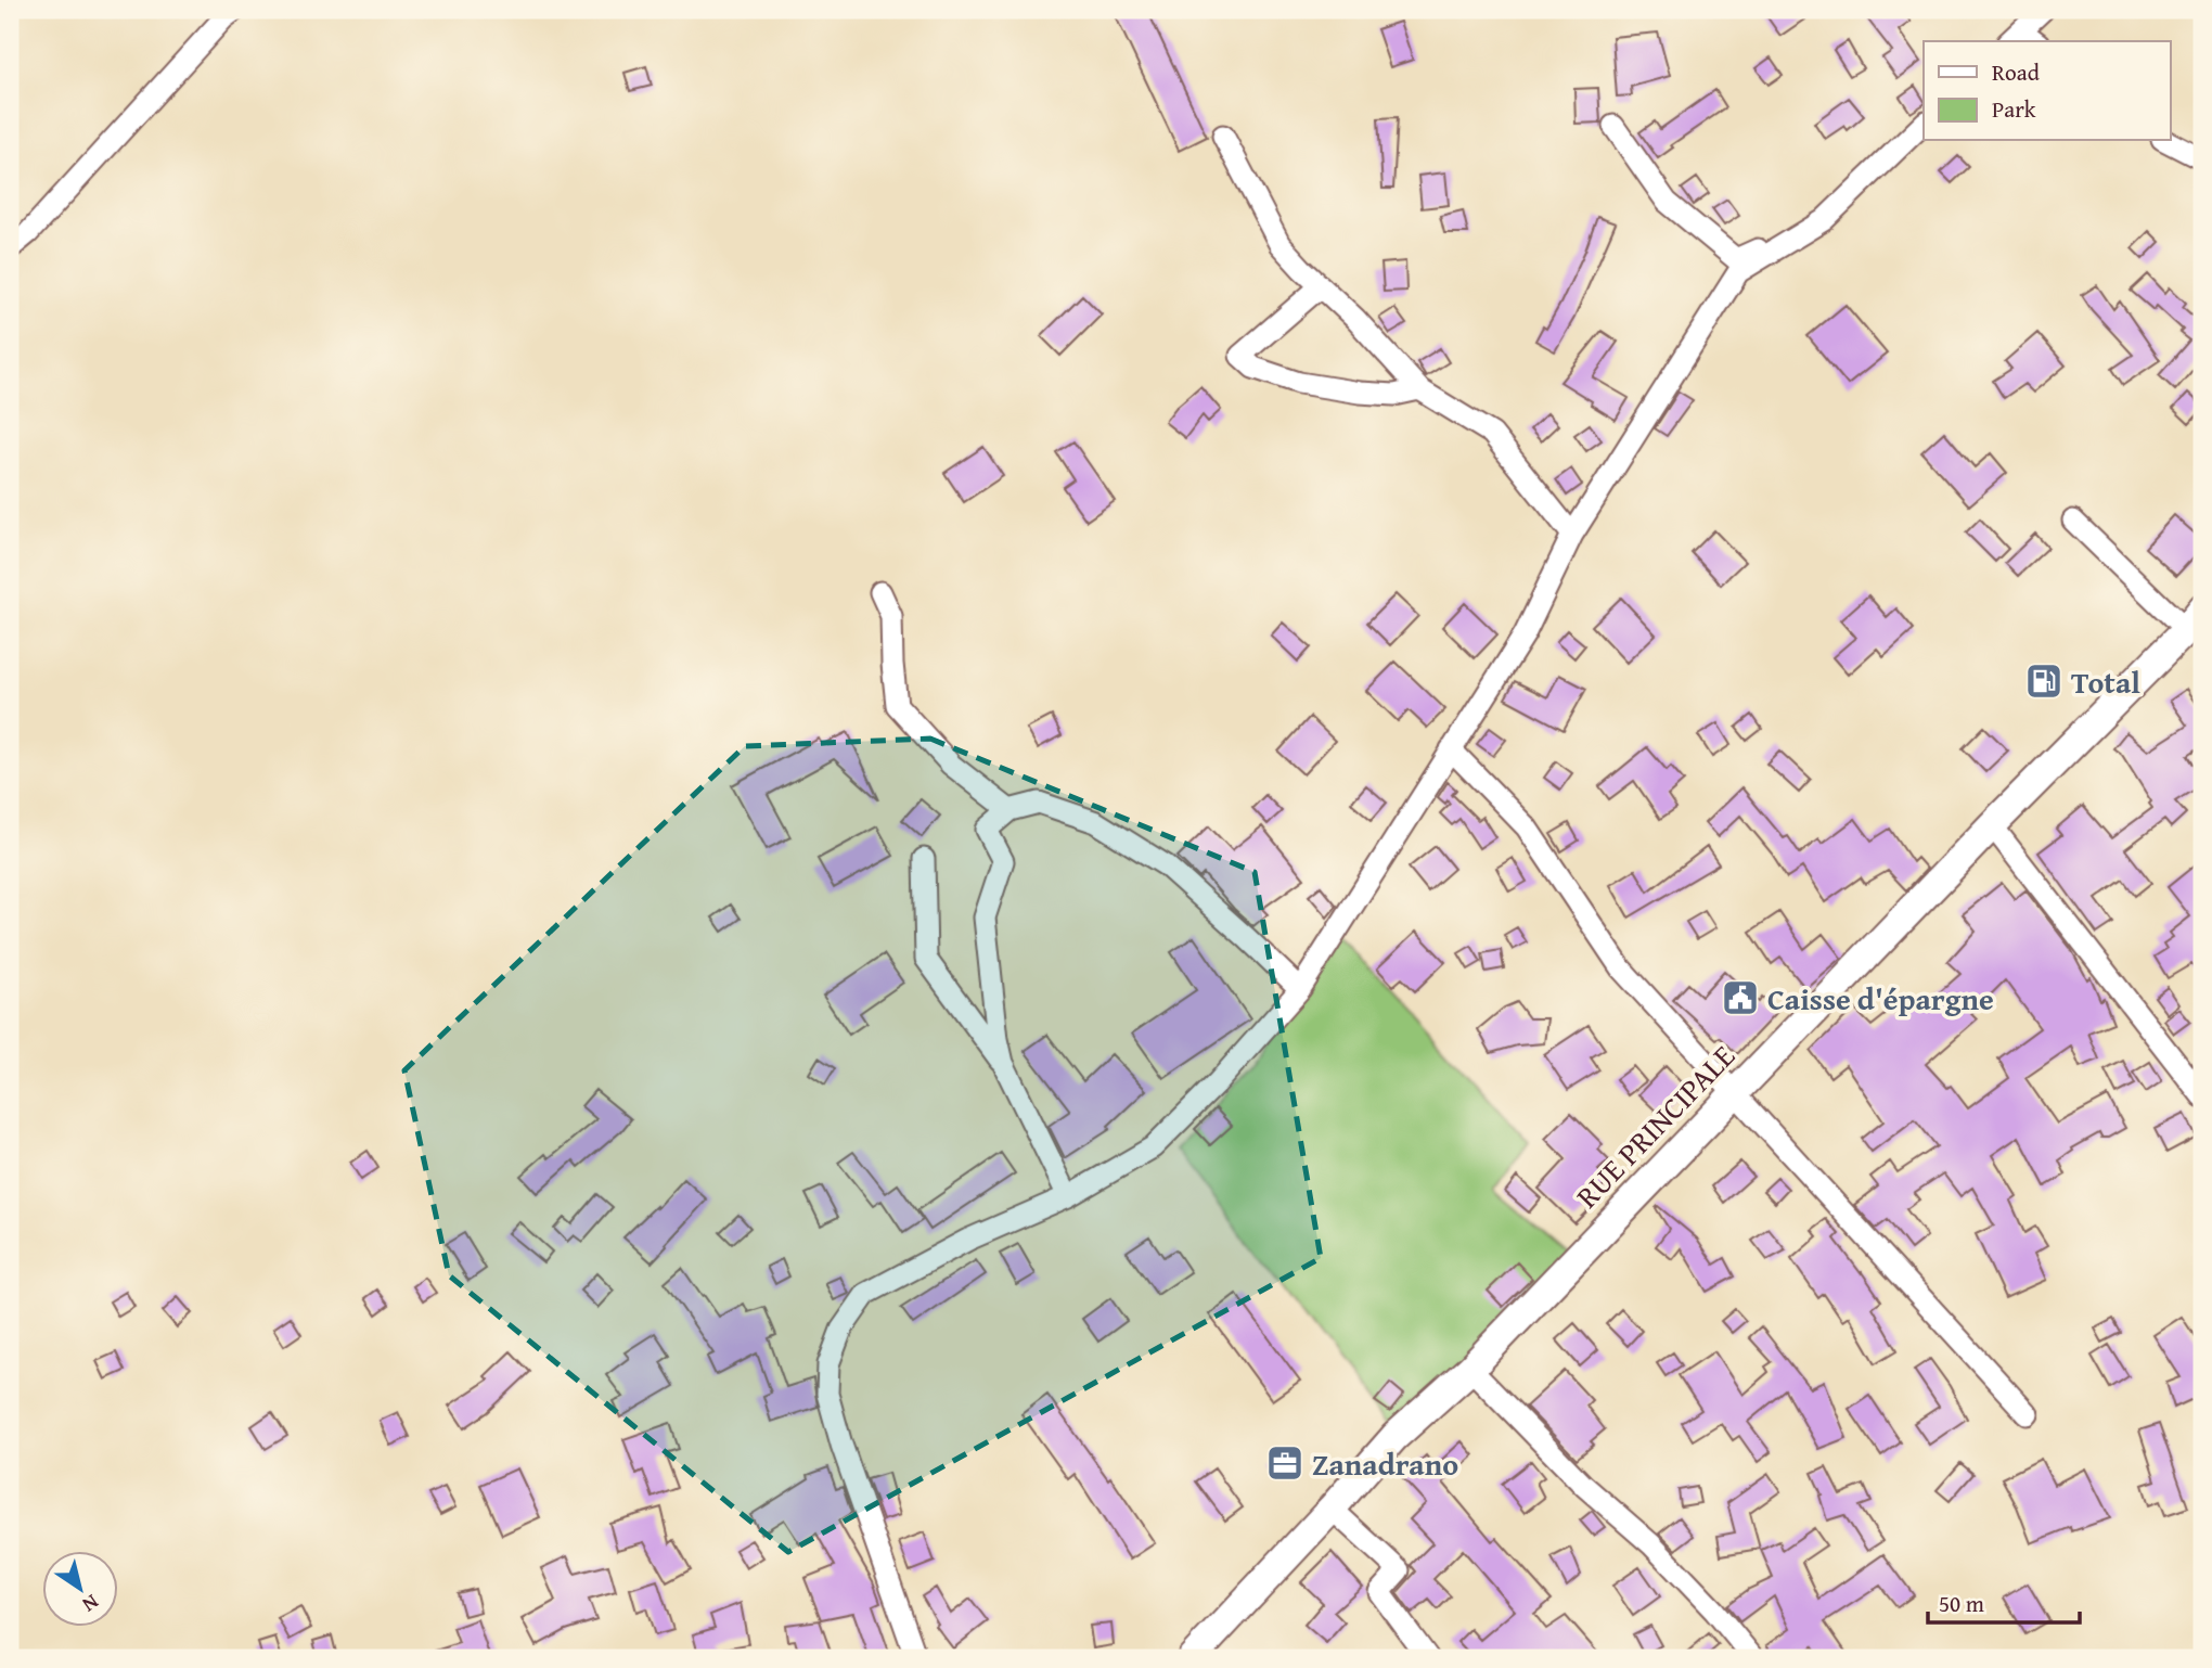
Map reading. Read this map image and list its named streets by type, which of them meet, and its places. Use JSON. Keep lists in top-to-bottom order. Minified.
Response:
{"streets":{"main road":["RUE PRINCIPALE"]},"places":{"fuel station":["Total"],"public building":["Caisse d'épargne"],"office":["Zanadrano"]},"legend":["Road","Park"],"scale_bar":"50 m","north":"bottom right"}
